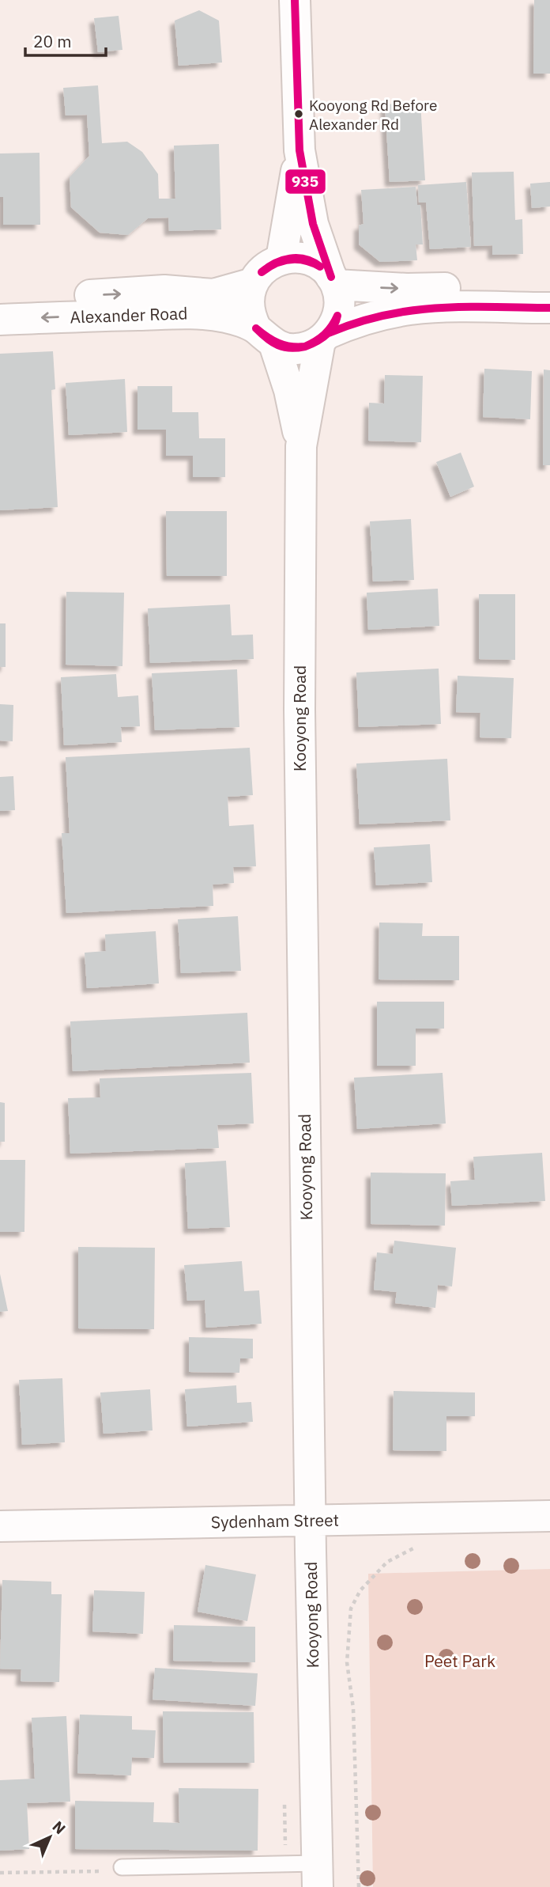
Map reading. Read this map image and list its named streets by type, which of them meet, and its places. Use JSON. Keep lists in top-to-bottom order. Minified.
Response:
{"streets":{"street":["Alexander Road","Kooyong Road","Sydenham Street"]},"crossings":[["Alexander Road","Kooyong Road"],["Kooyong Road","Sydenham Street"]],"parks":["Peet Park"],"places":["Kooyong Rd Before Alexander Rd"],"lines":["transit line 935"],"scale_bar":"20 m","north":"top right"}
